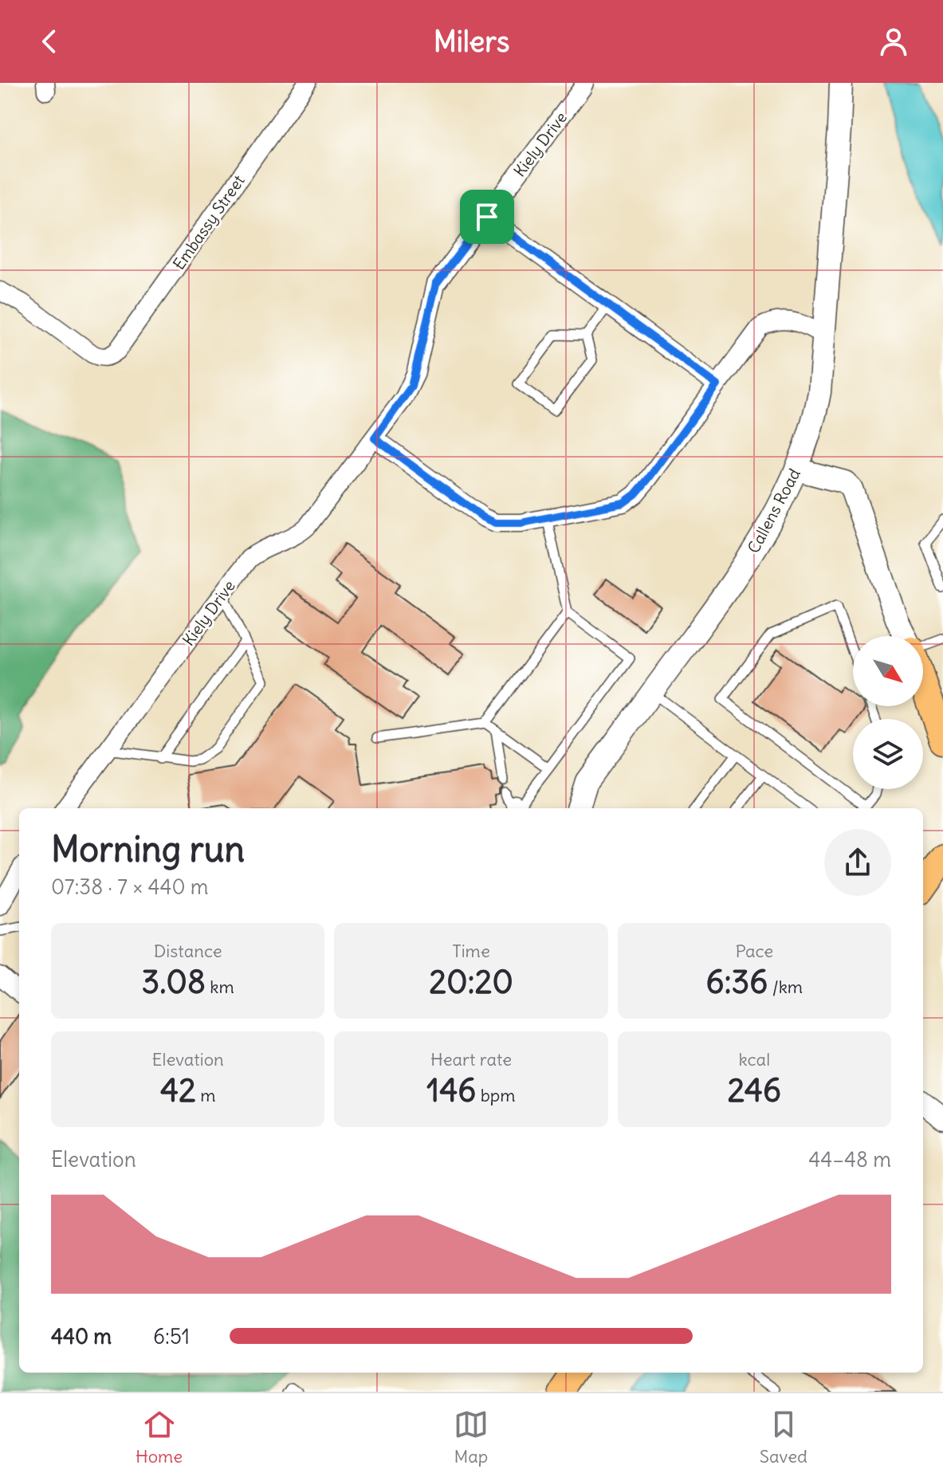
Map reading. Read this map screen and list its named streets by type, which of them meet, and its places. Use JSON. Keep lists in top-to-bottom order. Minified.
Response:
{"streets":{"street":["Kiely Drive","Embassy Street","Callens Road"]},"north":"bottom right","page":{"header":"Milers","heading":["Morning run","07:38 · 7 × 440 m"],"stats":[["Distance","3.08 km"],["Time","20:20"],["Pace","6:36 /km"],["Elevation","42 m"],["Heart rate","146 bpm"],["kcal","246"]],"chart":["Elevation","44–48 m"],"list":[{"name":"440 m","note":"6:51"}],"tabs":["Home","Map","Saved"]}}
